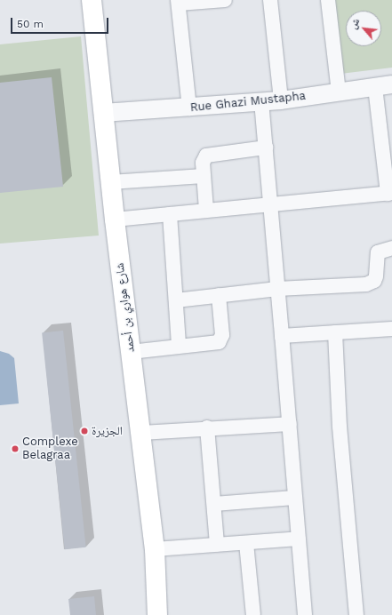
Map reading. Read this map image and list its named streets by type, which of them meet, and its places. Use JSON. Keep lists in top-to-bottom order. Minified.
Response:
{"streets":{"main road":["شارع هواري بن أحمد"],"street":["Rue Ghazi Mustapha"]},"crossings":[["Rue Ghazi Mustapha","شارع هواري بن أحمد"]],"places":["الجزيرة","Complexe Belagraa"],"scale_bar":"50 m","north":"top left"}
